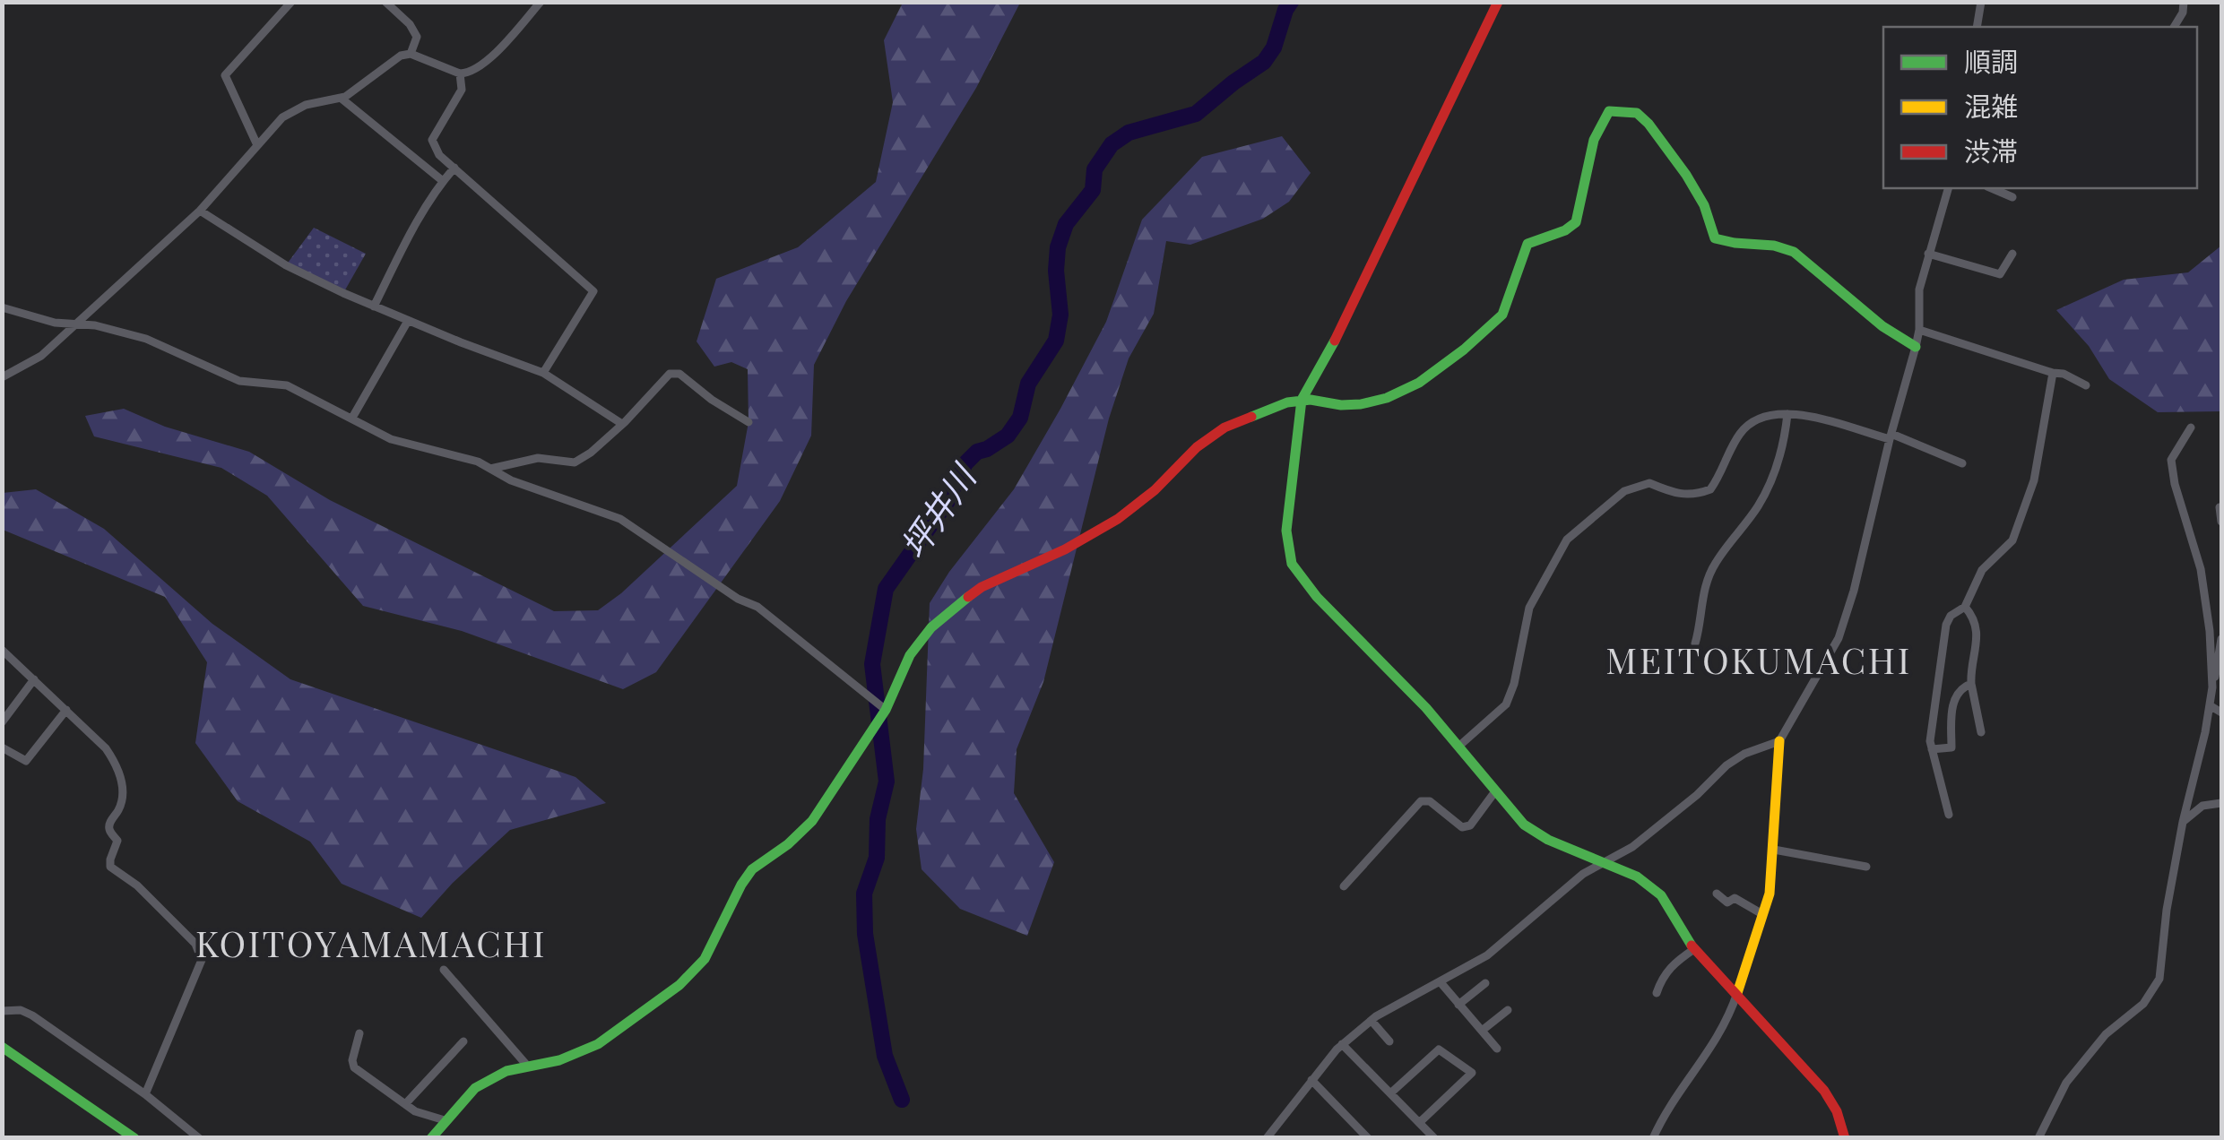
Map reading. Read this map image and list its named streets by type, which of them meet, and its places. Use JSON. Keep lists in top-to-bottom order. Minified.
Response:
{"districts":["MEITOKUMACHI","KOITOYAMAMACHI"],"water":["坪井川"],"legend":["順調","混雑","渋滞"]}
